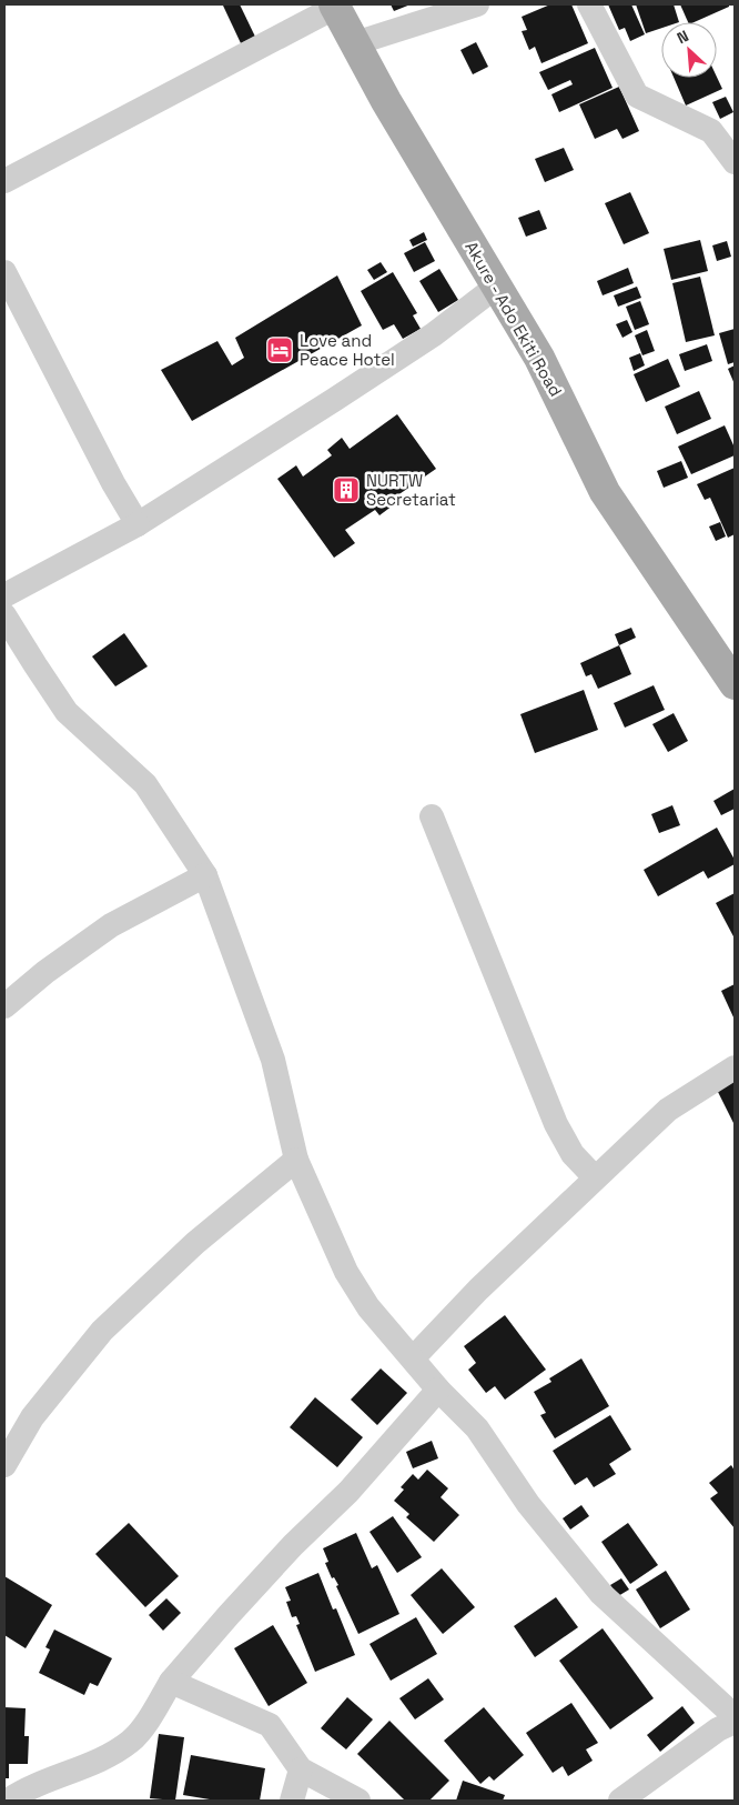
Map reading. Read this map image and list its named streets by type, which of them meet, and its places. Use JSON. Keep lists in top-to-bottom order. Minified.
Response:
{"streets":{"main road":["Akure - Ado Ekiti Road"]},"places":{"hotel":["Love and Peace Hotel"],"building":["NURTW Secretariat"]},"north":"top left"}
